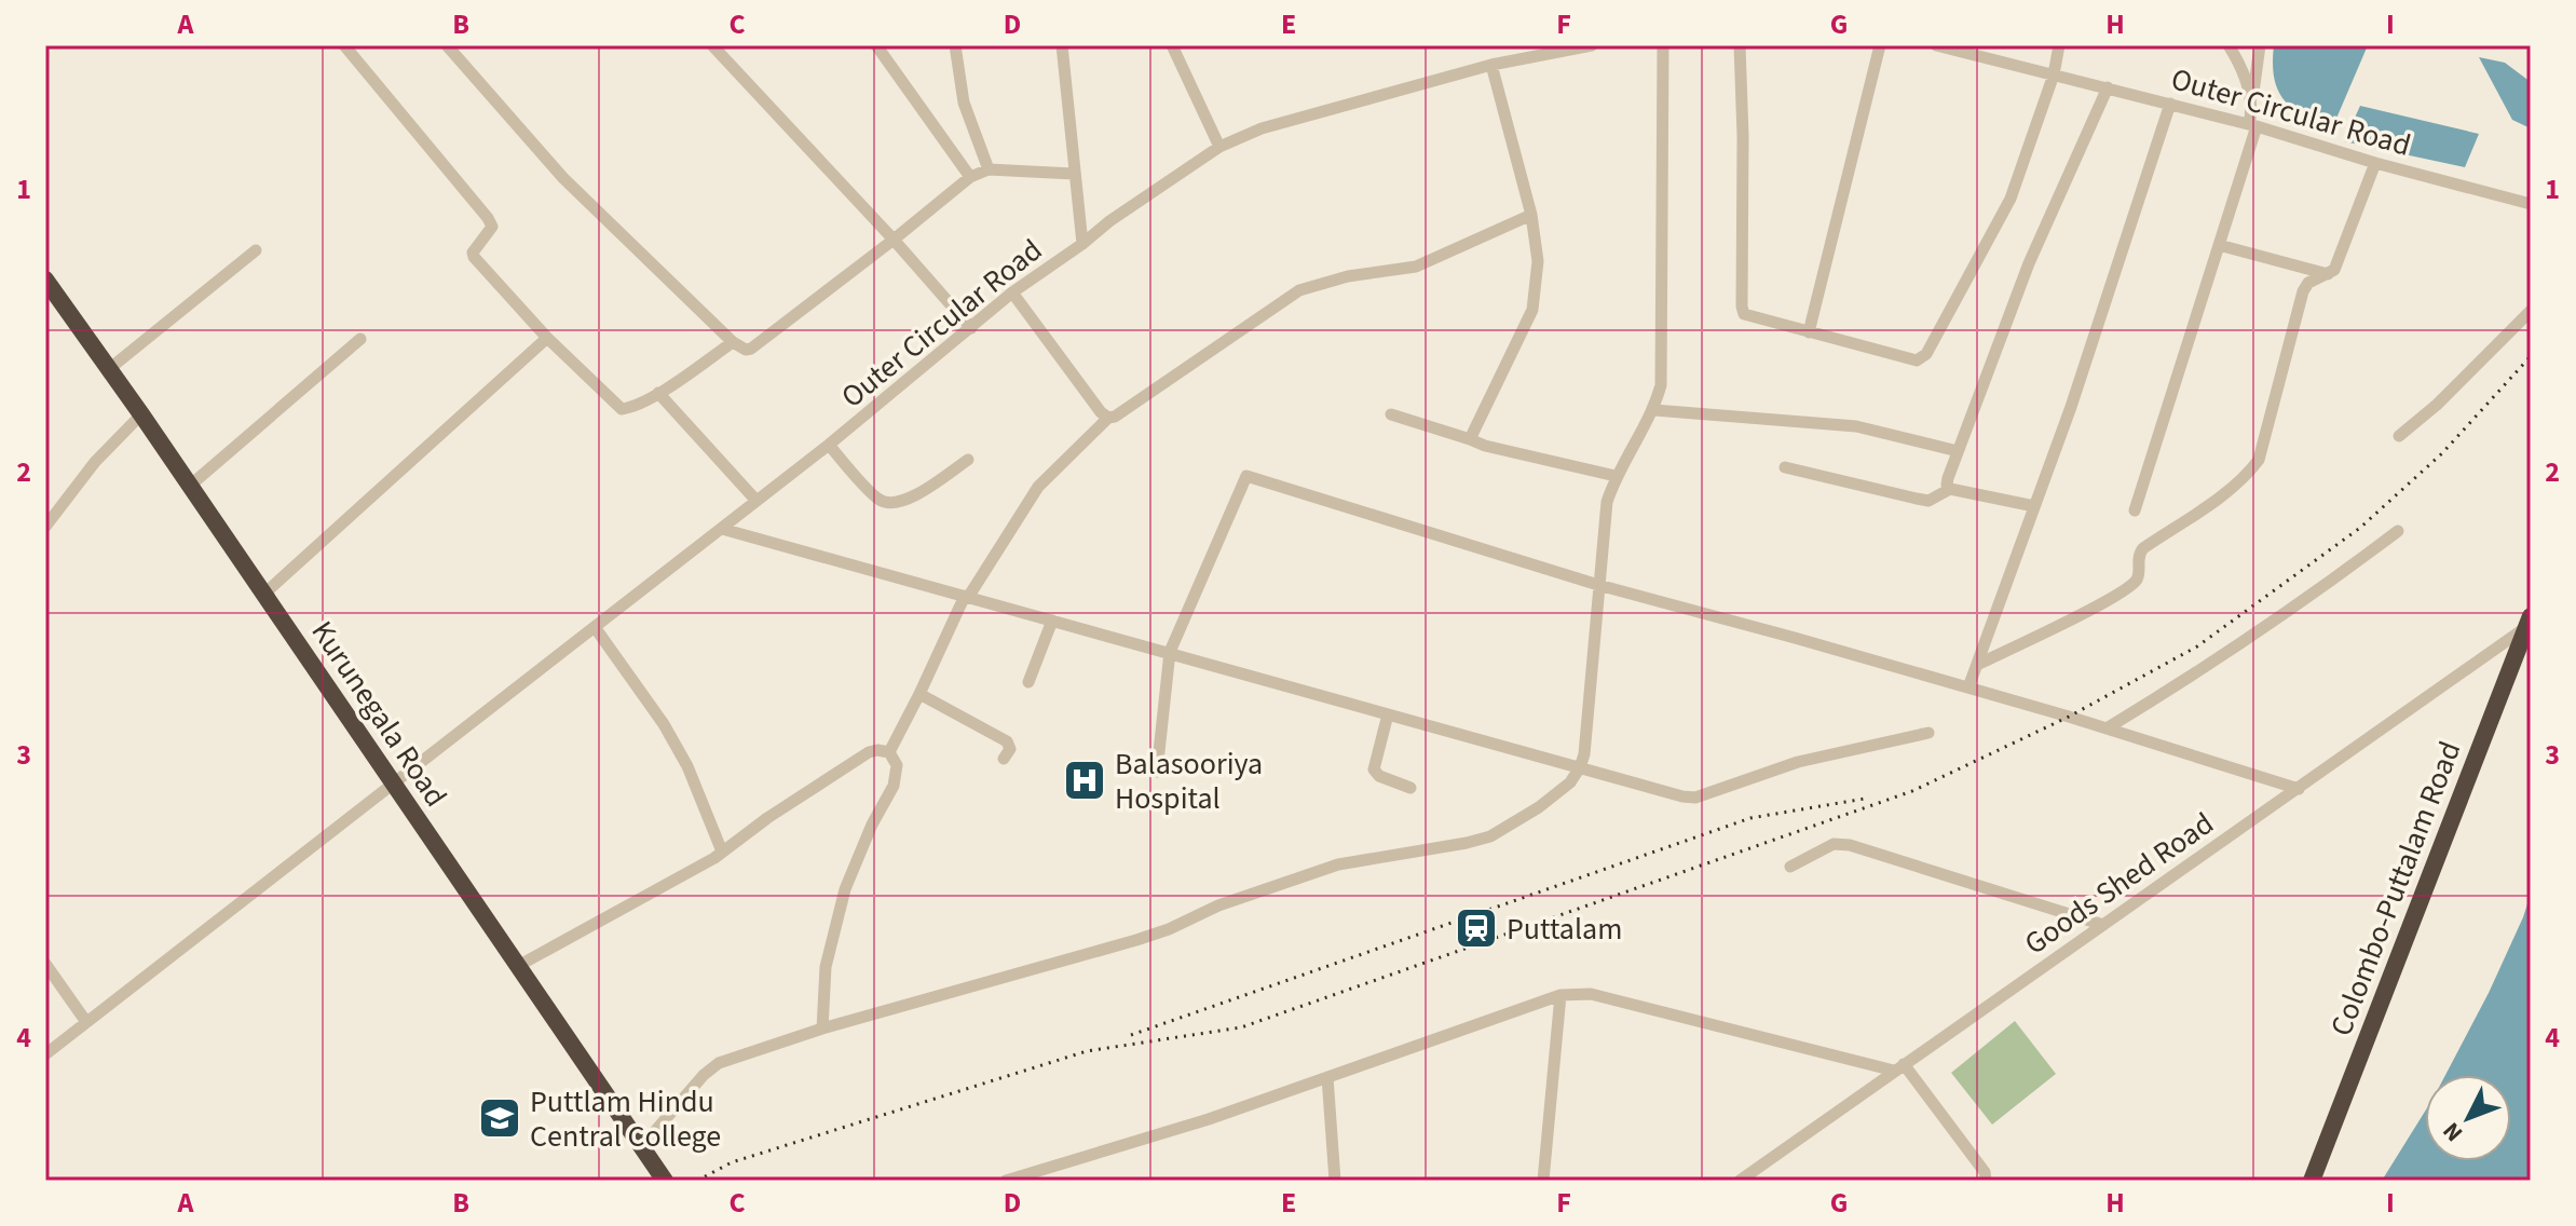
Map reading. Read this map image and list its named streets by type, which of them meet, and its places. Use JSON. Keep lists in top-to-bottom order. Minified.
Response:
{"streets":{"highway":["Kurunegala Road","Colombo-Puttalam Road"],"street":["Outer Circular Road","Goods Shed Road"]},"crossings":[["Outer Circular Road","Kurunegala Road"],["Goods Shed Road","Colombo-Puttalam Road"]],"places":{"hospital":["Balasooriya Hospital"],"station":["Puttalam"],"school or university":["Puttlam Hindu Central College"]},"north":"bottom left","grid":{"columns":["A","B","C","D","E","F","G","H","I"],"rows":["1","2","3","4"]}}
